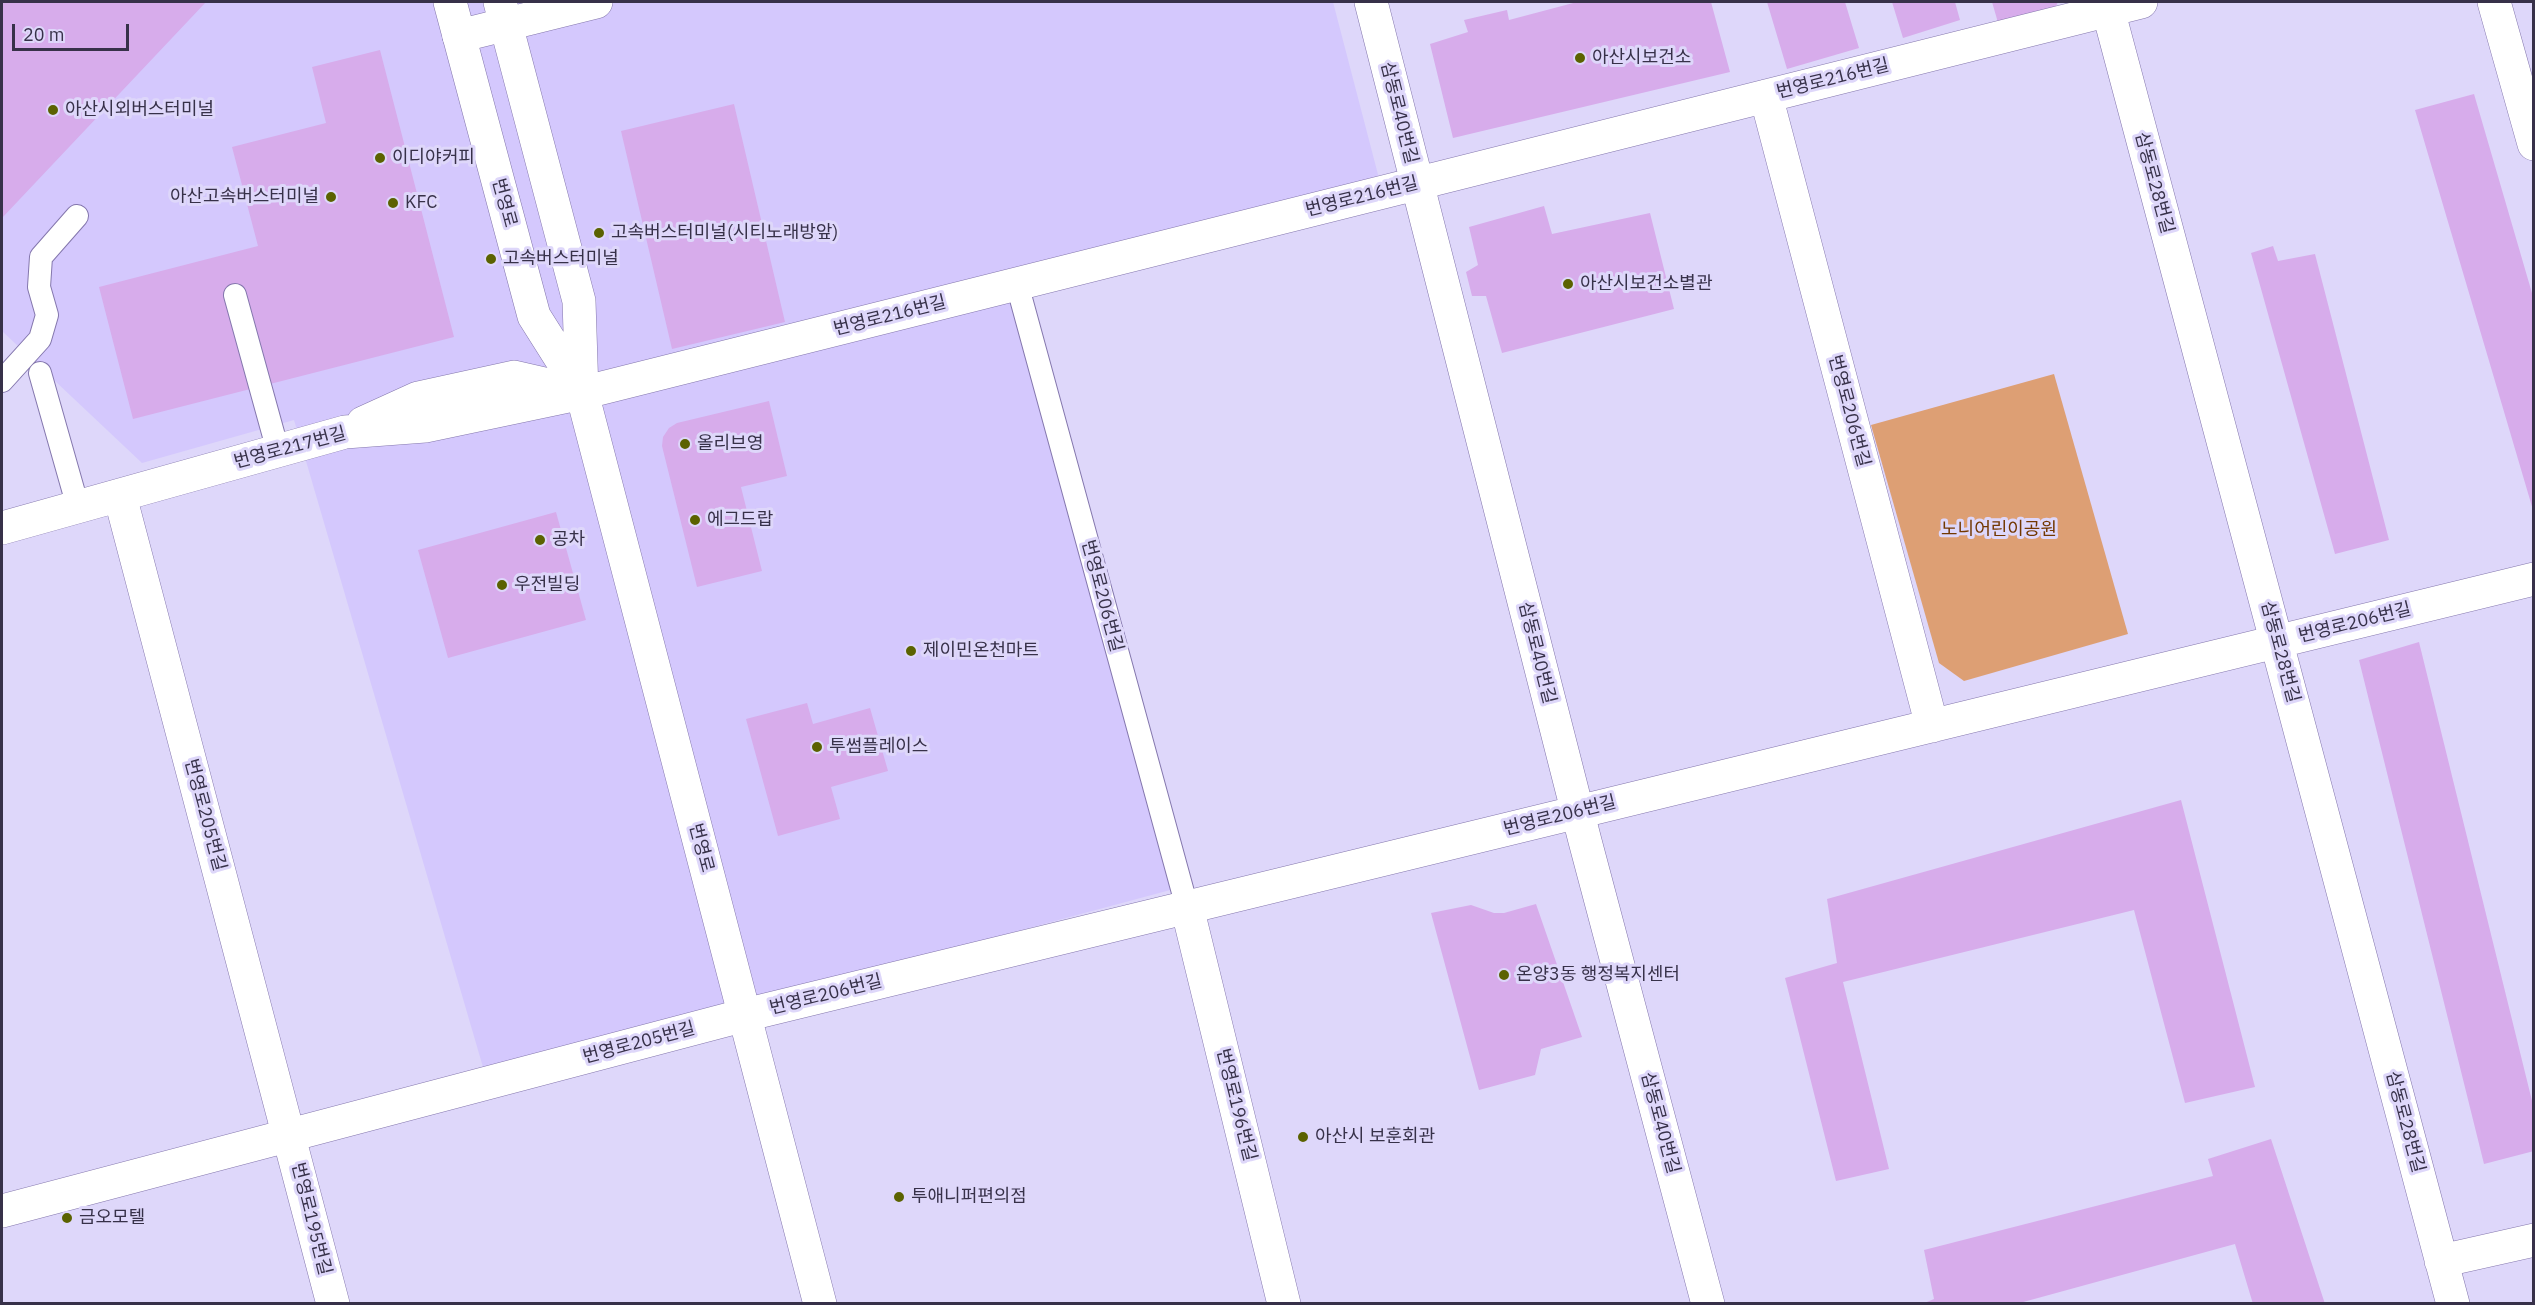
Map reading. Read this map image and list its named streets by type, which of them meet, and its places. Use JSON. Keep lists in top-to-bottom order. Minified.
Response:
{"streets":{"street":["번영로216번길","삼동로40번길","삼동로28번길","번영로","번영로206번길","번영로217번길","번영로205번길","번영로196번길","번영로195번길"]},"crossings":[["번영로216번길","삼동로40번길"],["번영로216번길","삼동로28번길"],["번영로216번길","번영로"],["번영로216번길","번영로206번길"],["번영로216번길","번영로217번길"],["삼동로40번길","번영로206번길"],["삼동로28번길","번영로206번길"],["번영로","번영로206번길"],["번영로","번영로217번길"],["번영로","번영로205번길"],["번영로206번길","번영로205번길"],["번영로206번길","번영로196번길"],["번영로217번길","번영로205번길"],["번영로205번길","번영로195번길"]],"parks":["노니어린이공원"],"places":["아산시보건소","아산시외버스터미널","이디야커피","아산고속버스터미널","KFC","고속버스터미널(시티노래방앞)","고속버스터미널","아산시보건소별관","올리브영","에그드랍","공차","우전빌딩","제이민온천마트","투썸플레이스","온양3동 행정복지센터","아산시 보훈회관","투애니퍼편의점","금오모텔"],"scale_bar":"20 m"}
